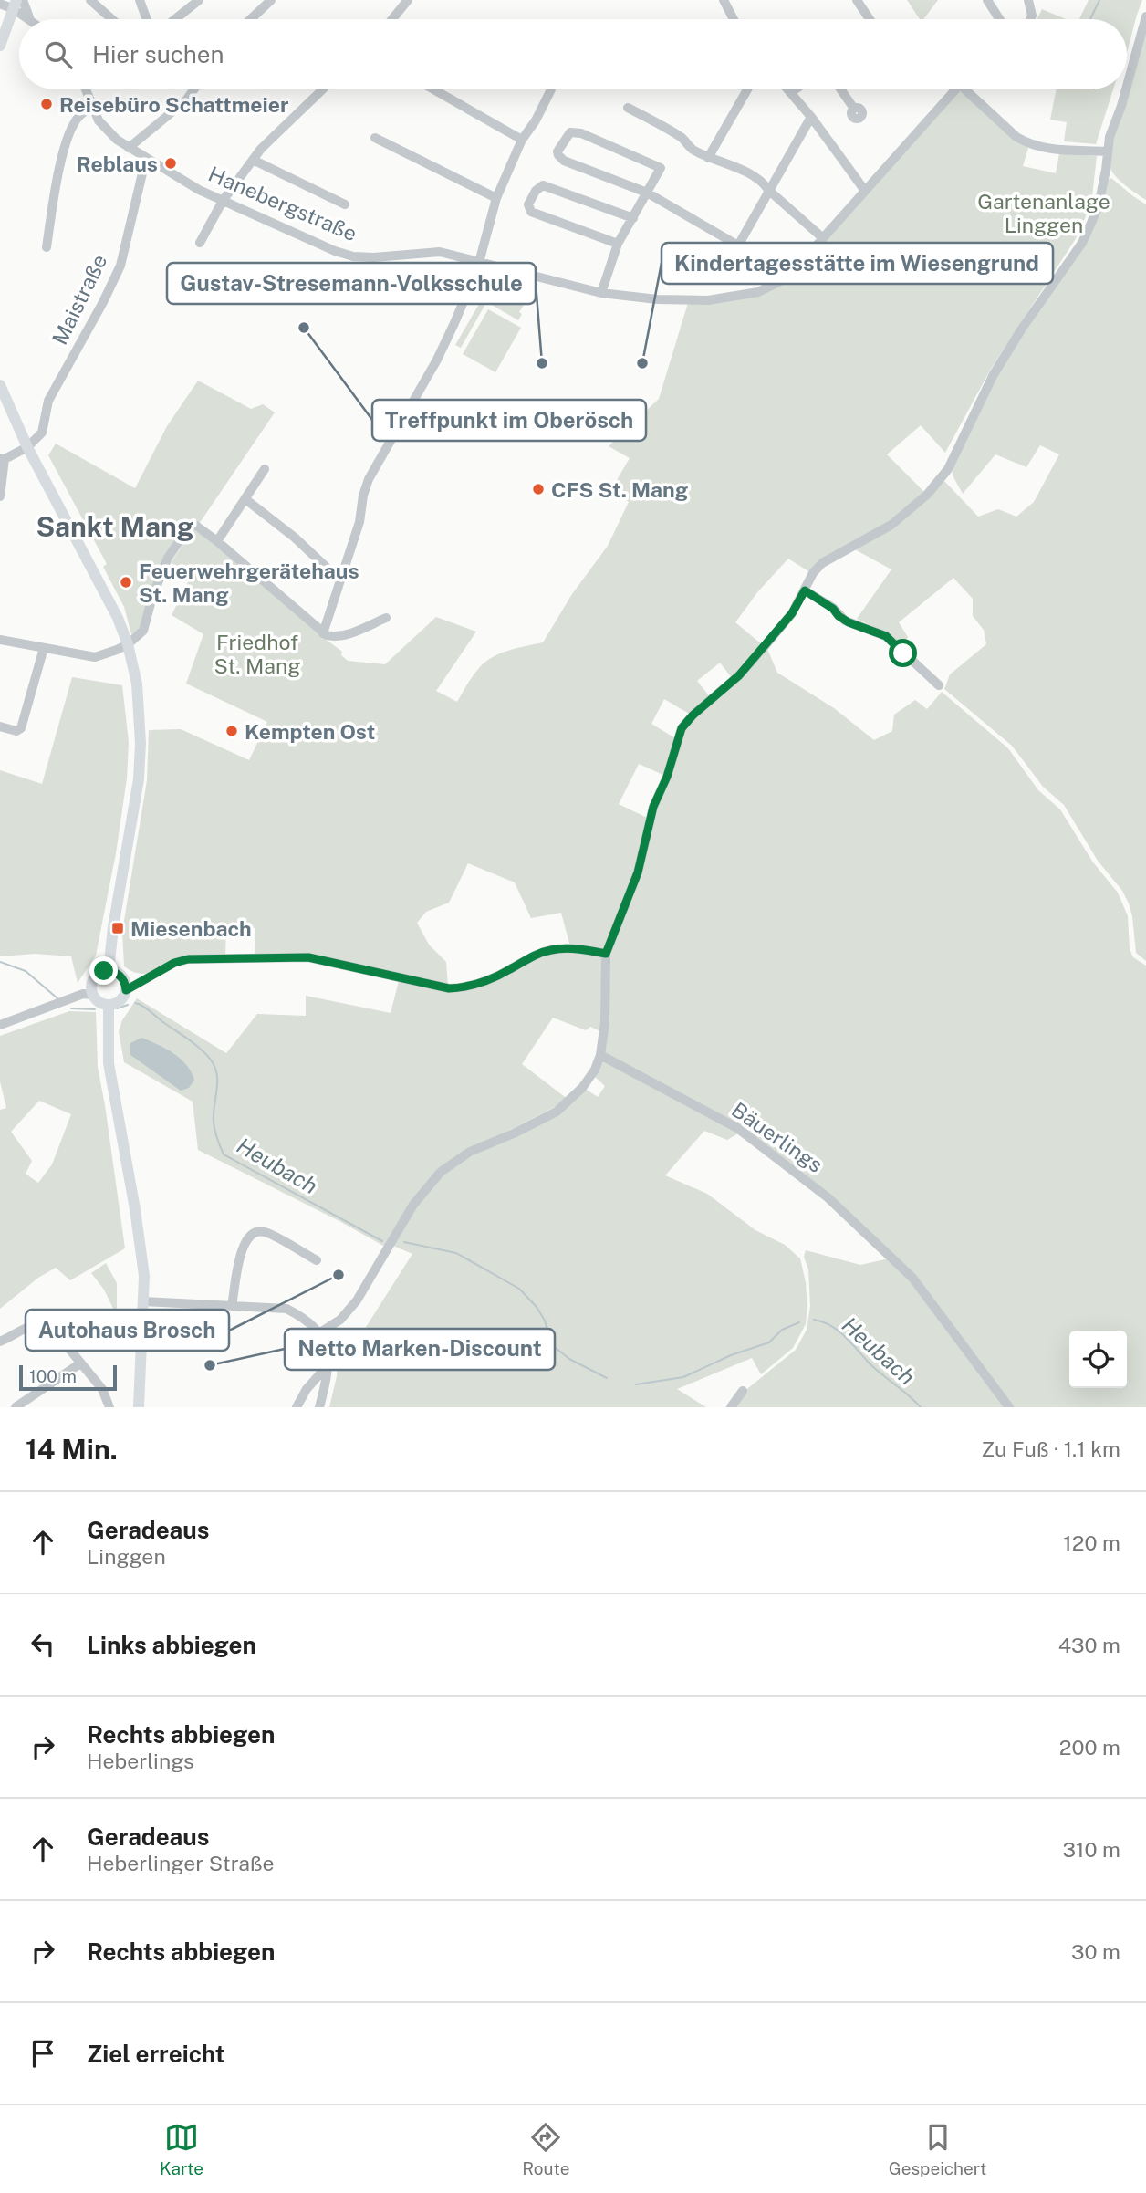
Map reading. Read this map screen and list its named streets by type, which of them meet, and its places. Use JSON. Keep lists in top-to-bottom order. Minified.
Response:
{"streets":{"street":["Hanebergstraße","Maistraße","Bäuerlings"]},"crossings":[["Hanebergstraße","Maistraße"]],"districts":["Sankt Mang"],"water":["Heubach"],"parks":["Gartenanlage Linggen","Friedhof St. Mang"],"places":{"other":["Reisebüro Schattmeier","Reblaus","Treffpunkt im Oberösch","Gustav-Stresemann-Volksschule","Kindertagesstätte im Wiesengrund","CFS St. Mang","Feuerwehrgerätehaus St. Mang","Kempten Ost","Autohaus Brosch","Netto Marken-Discount"],"transit":["Miesenbach"]},"scale_bar":"100 m","page":{"search":"Hier suchen","scale":"100 m","heading":["14 Min.","Zu Fuß · 1.1 km"],"list":[["Geradeaus","Linggen","120 m"],["Links abbiegen","430 m"],["Rechts abbiegen","Heberlings","200 m"],["Geradeaus","Heberlinger Straße","310 m"],["Rechts abbiegen","30 m"],"Ziel erreicht"],"nav":["Karte","Route","Gespeichert"]}}
